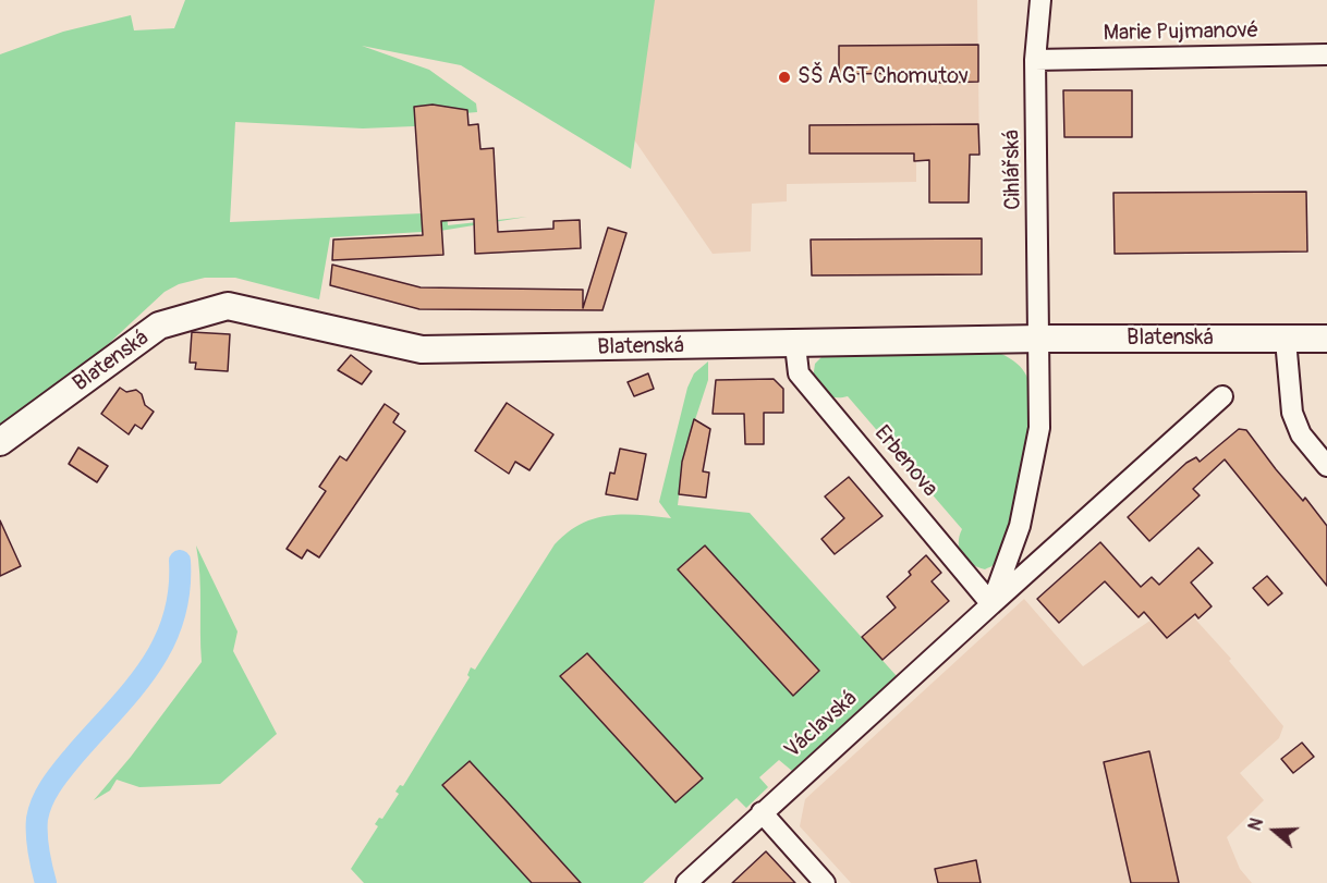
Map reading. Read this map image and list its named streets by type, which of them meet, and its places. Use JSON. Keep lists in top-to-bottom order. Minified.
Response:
{"streets":{"street":["Marie Pujmanové","Cihlářská","Blatenská","Erbenova","Václavská"]},"crossings":[["Marie Pujmanové","Cihlářská"],["Cihlářská","Blatenská"],["Cihlářská","Václavská"],["Blatenská","Erbenova"],["Blatenská","Václavská"],["Erbenova","Václavská"]],"places":["SŠ AGT Chomutov"],"north":"left"}
